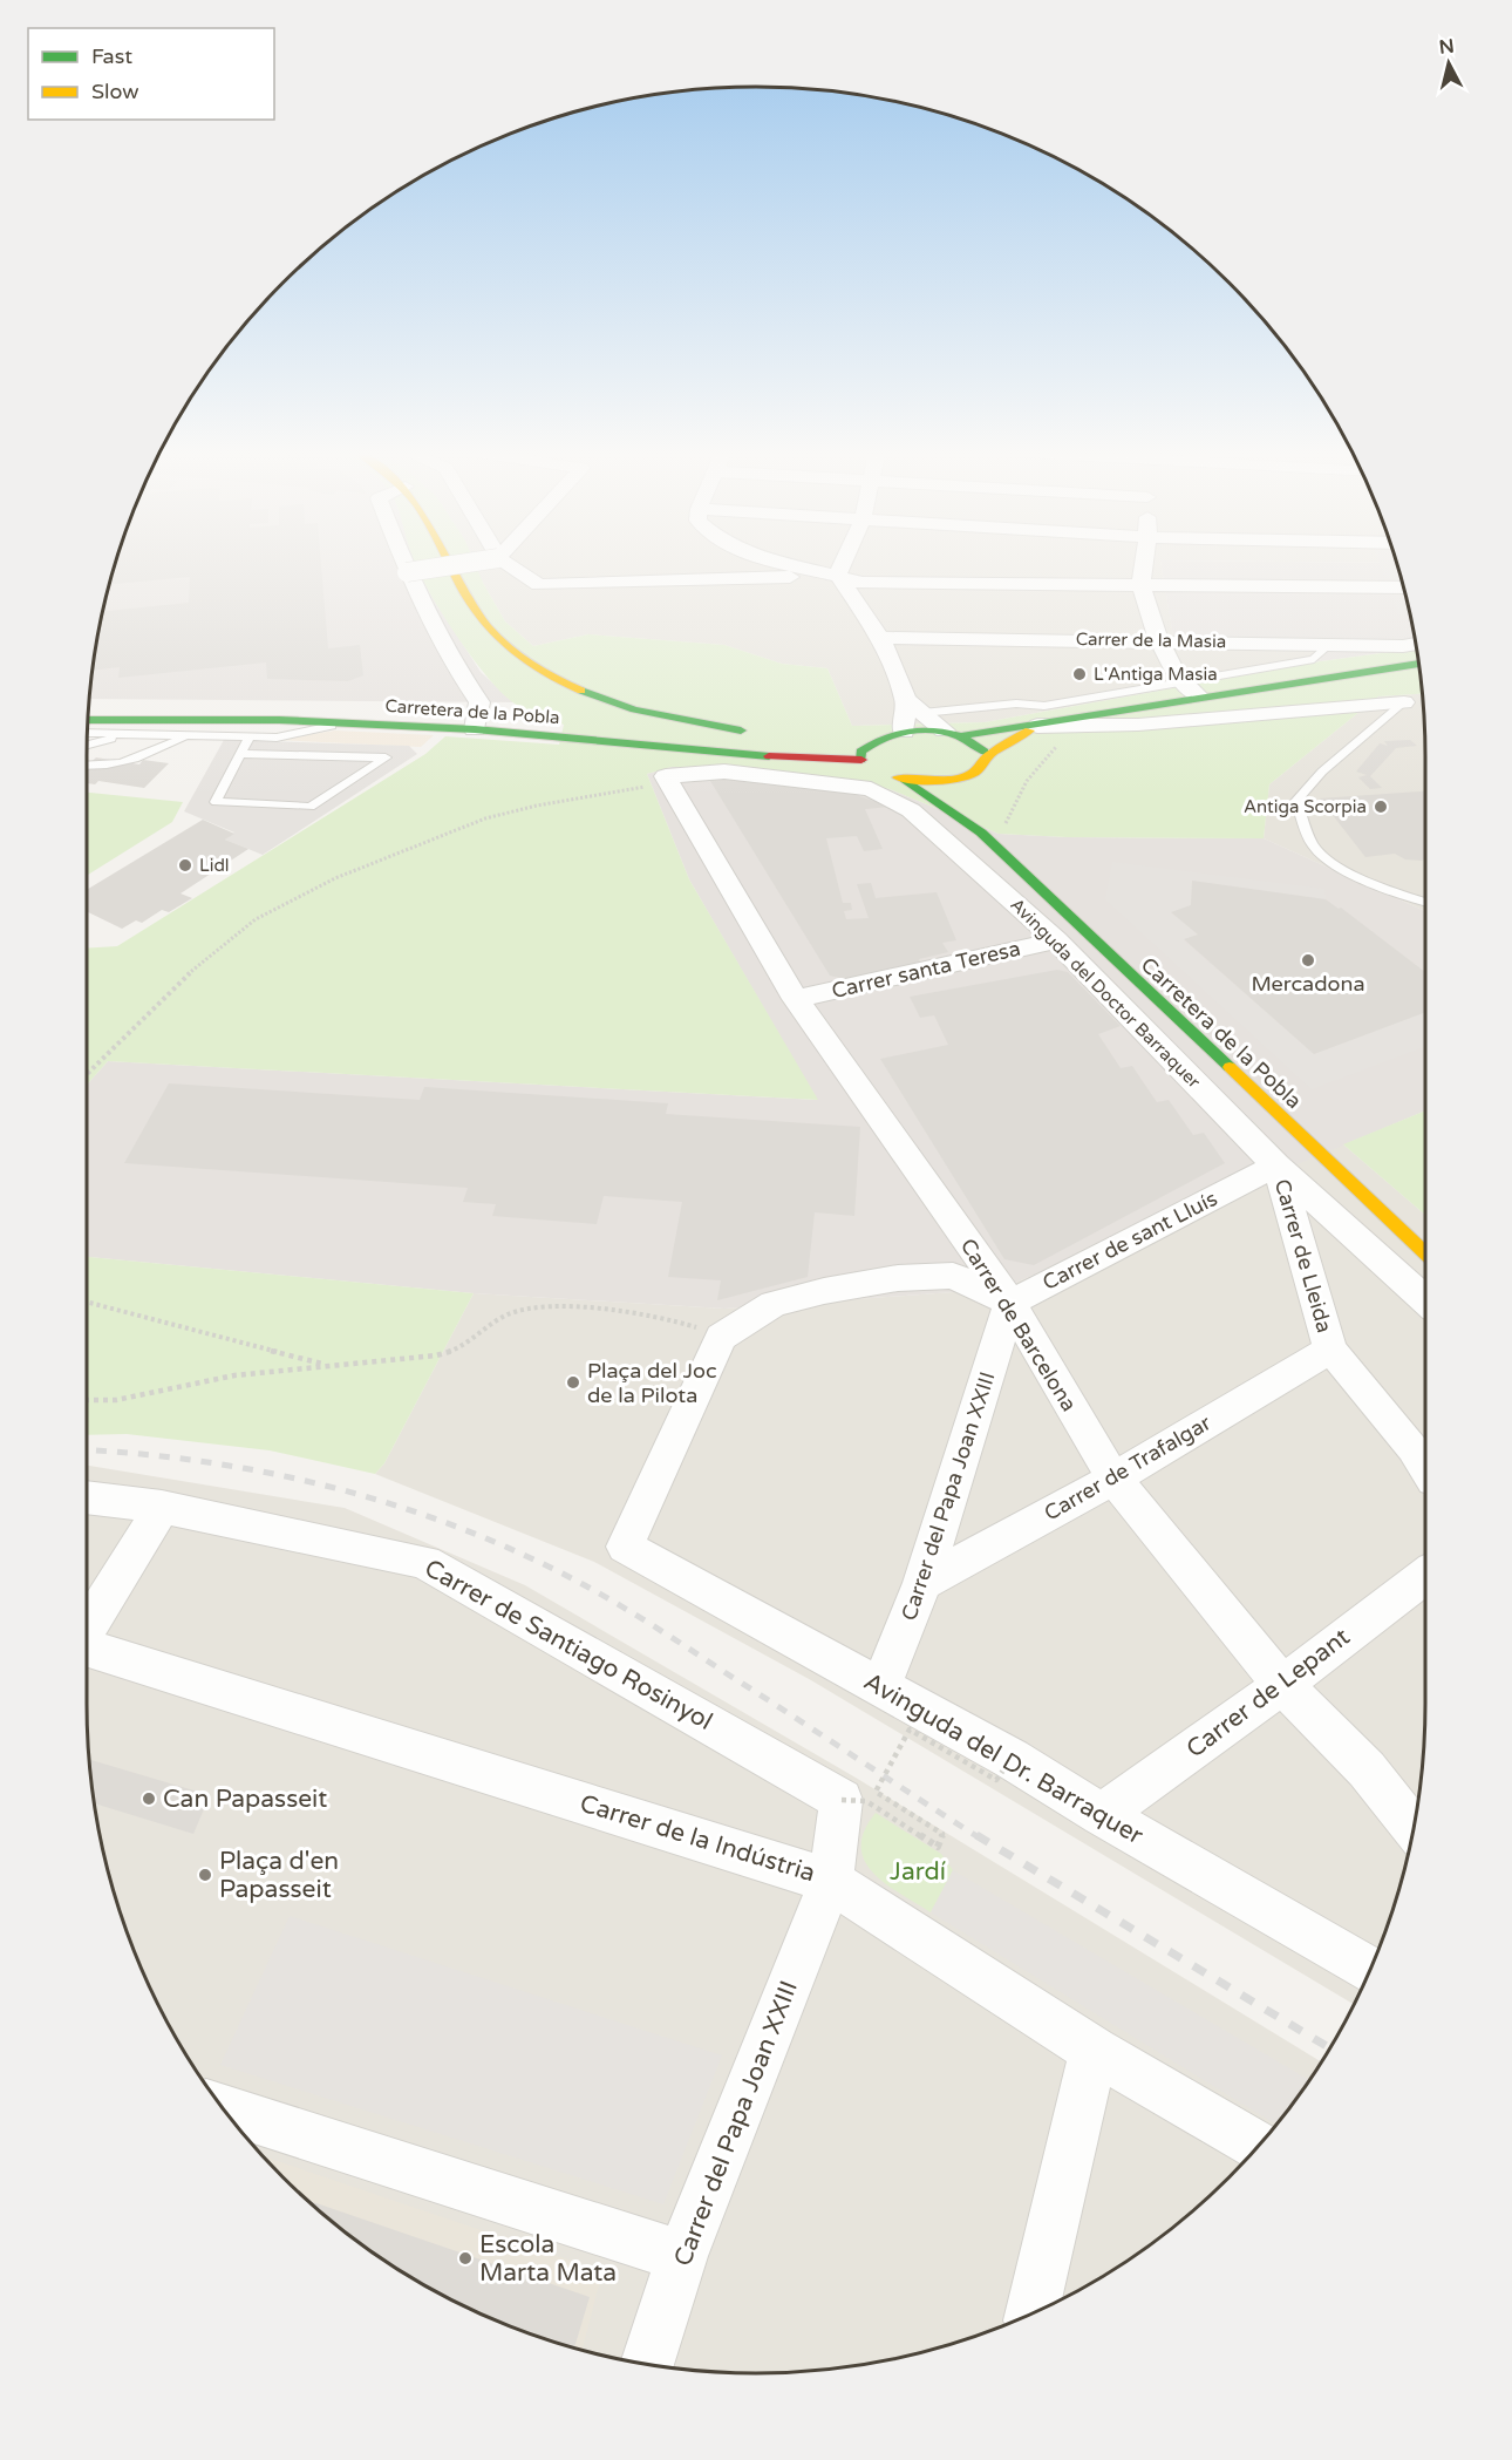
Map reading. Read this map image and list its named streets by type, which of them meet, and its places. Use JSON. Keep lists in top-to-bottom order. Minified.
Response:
{"streets":{"street":["Carrer de la Masia","Carretera de la Pobla","Carrer santa Teresa","Avinguda del Doctor Barraquer","Carrer de sant Lluís","Carrer de Lleida","Carrer de Barcelona","Carrer de Trafalgar","Carrer del Papa Joan XXIII","Carrer de Santiago Rosinyol","Carrer de Lepant","Avinguda del Dr. Barraquer","Carrer de la Indústria"]},"crossings":[["Carrer santa Teresa","Avinguda del Doctor Barraquer"],["Carrer santa Teresa","Carrer de Barcelona"],["Avinguda del Doctor Barraquer","Carrer de sant Lluís"],["Avinguda del Doctor Barraquer","Carrer de Lleida"],["Avinguda del Doctor Barraquer","Carrer de Barcelona"],["Carrer de sant Lluís","Carrer de Lleida"],["Carrer de sant Lluís","Carrer de Barcelona"],["Carrer de sant Lluís","Carrer del Papa Joan XXIII"],["Carrer de Lleida","Carrer de Trafalgar"],["Carrer de Barcelona","Carrer de Trafalgar"],["Carrer de Barcelona","Carrer del Papa Joan XXIII"],["Carrer de Barcelona","Carrer de Lepant"],["Carrer de Trafalgar","Carrer del Papa Joan XXIII"],["Carrer del Papa Joan XXIII","Avinguda del Dr. Barraquer"],["Carrer del Papa Joan XXIII","Carrer de la Indústria"],["Carrer de Lepant","Avinguda del Dr. Barraquer"]],"parks":["Jardí"],"places":["L'Antiga Masia","Antiga Scorpia","Lidl","Mercadona","Plaça del Joc de la Pilota","Can Papasseit","Plaça d'en Papasseit","Escola Marta Mata"],"legend":["Fast","Slow"],"north":"top"}
